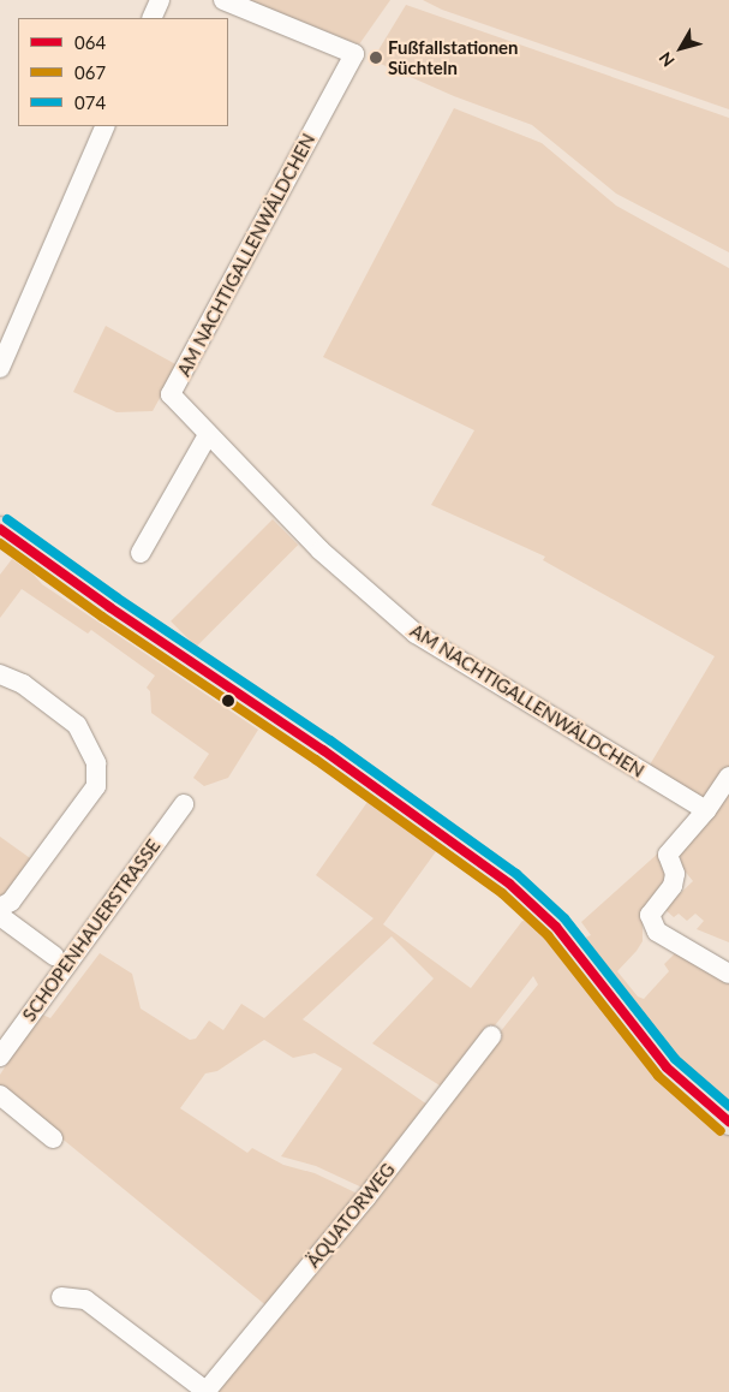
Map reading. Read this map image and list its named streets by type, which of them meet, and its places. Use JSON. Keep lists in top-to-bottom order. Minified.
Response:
{"streets":{"street":["AM NACHTIGALLENWÄLDCHEN","SCHOPENHAUERSTRASSE","ÄQUATORWEG"]},"places":["Fußfallstationen Süchteln"],"lines":["transit line 074","transit line 064","transit line 067"],"legend":["064","067","074"],"north":"bottom left"}
